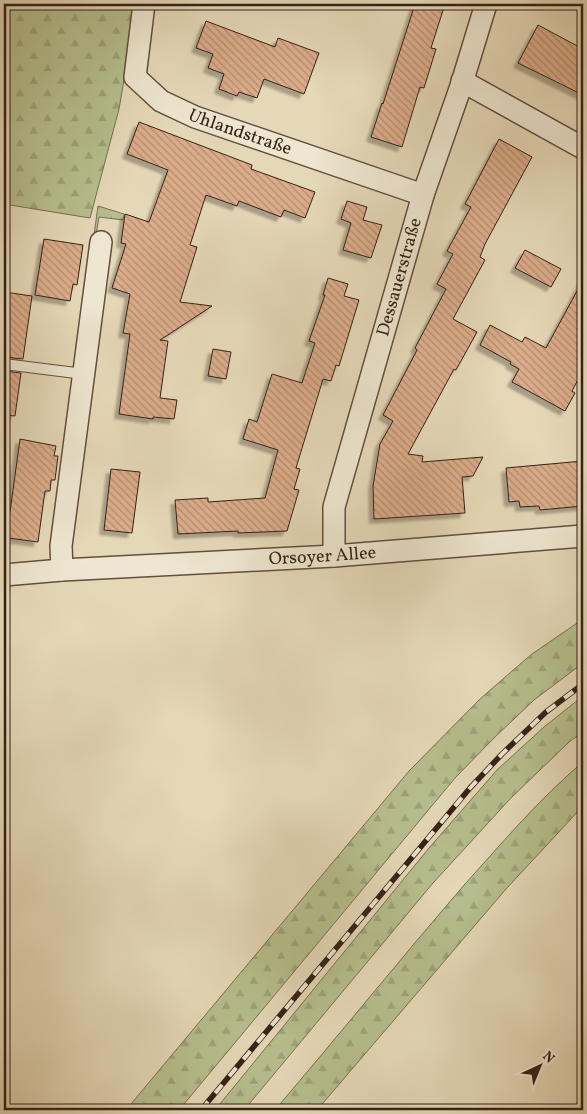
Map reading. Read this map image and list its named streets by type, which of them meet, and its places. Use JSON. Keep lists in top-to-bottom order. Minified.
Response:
{"streets":{"street":["Uhlandstraße","Dessauerstraße","Orsoyer Allee"]},"crossings":[["Uhlandstraße","Dessauerstraße"],["Dessauerstraße","Orsoyer Allee"]],"north":"top right"}
